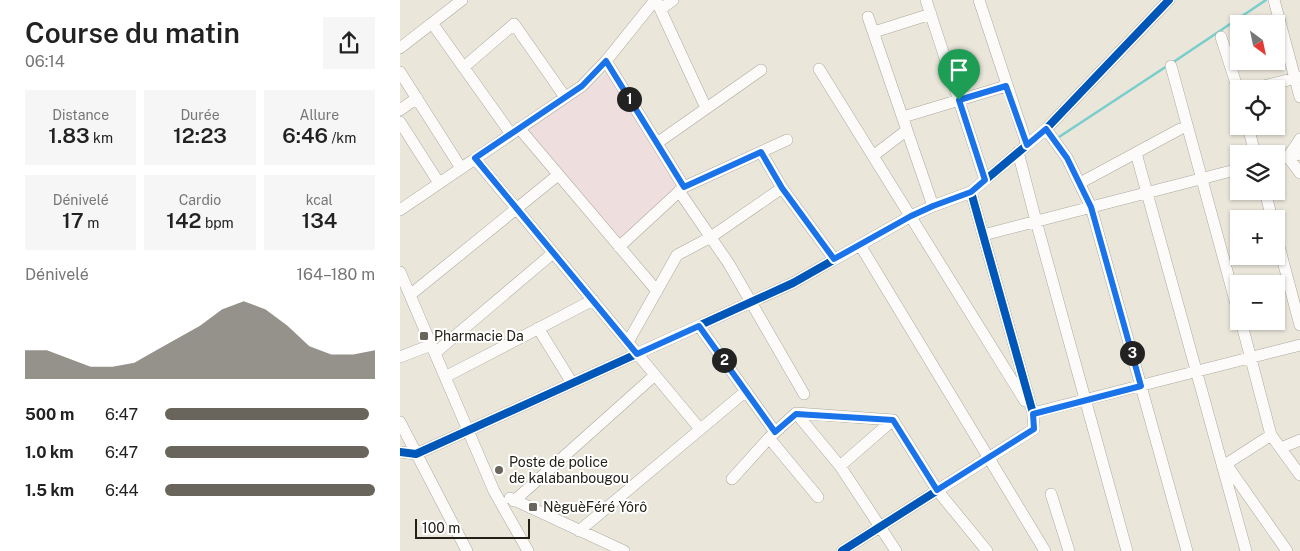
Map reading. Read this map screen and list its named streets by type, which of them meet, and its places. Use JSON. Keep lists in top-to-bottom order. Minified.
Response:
{"places":{"transit":["Pharmacie Da","NèguèFéré Yôrô"],"other":["Poste de police de kalabanbougou"]},"scale_bar":"100 m","north":"bottom right","page":{"heading":["Course du matin","06:14"],"map_buttons":["+","−"],"stats":[["Distance","1.83 km"],["Durée","12:23"],["Allure","6:46 /km"],["Dénivelé","17 m"],["Cardio","142 bpm"],["kcal","134"]],"pins":["1","3","2"],"chart":["Dénivelé","164–180 m"],"list":[{"name":"500 m","note":"6:47"},{"name":"1.0 km","note":"6:47"},{"name":"1.5 km","note":"6:44"}],"scale":"100 m"}}
